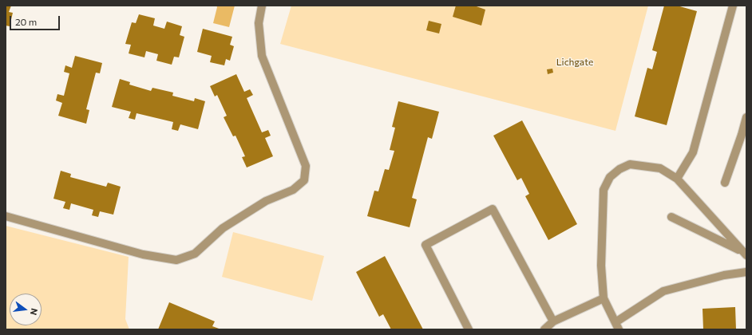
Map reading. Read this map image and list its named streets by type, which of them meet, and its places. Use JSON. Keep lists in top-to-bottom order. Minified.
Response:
{"parks":["Lichgate"],"scale_bar":"20 m","north":"right"}
